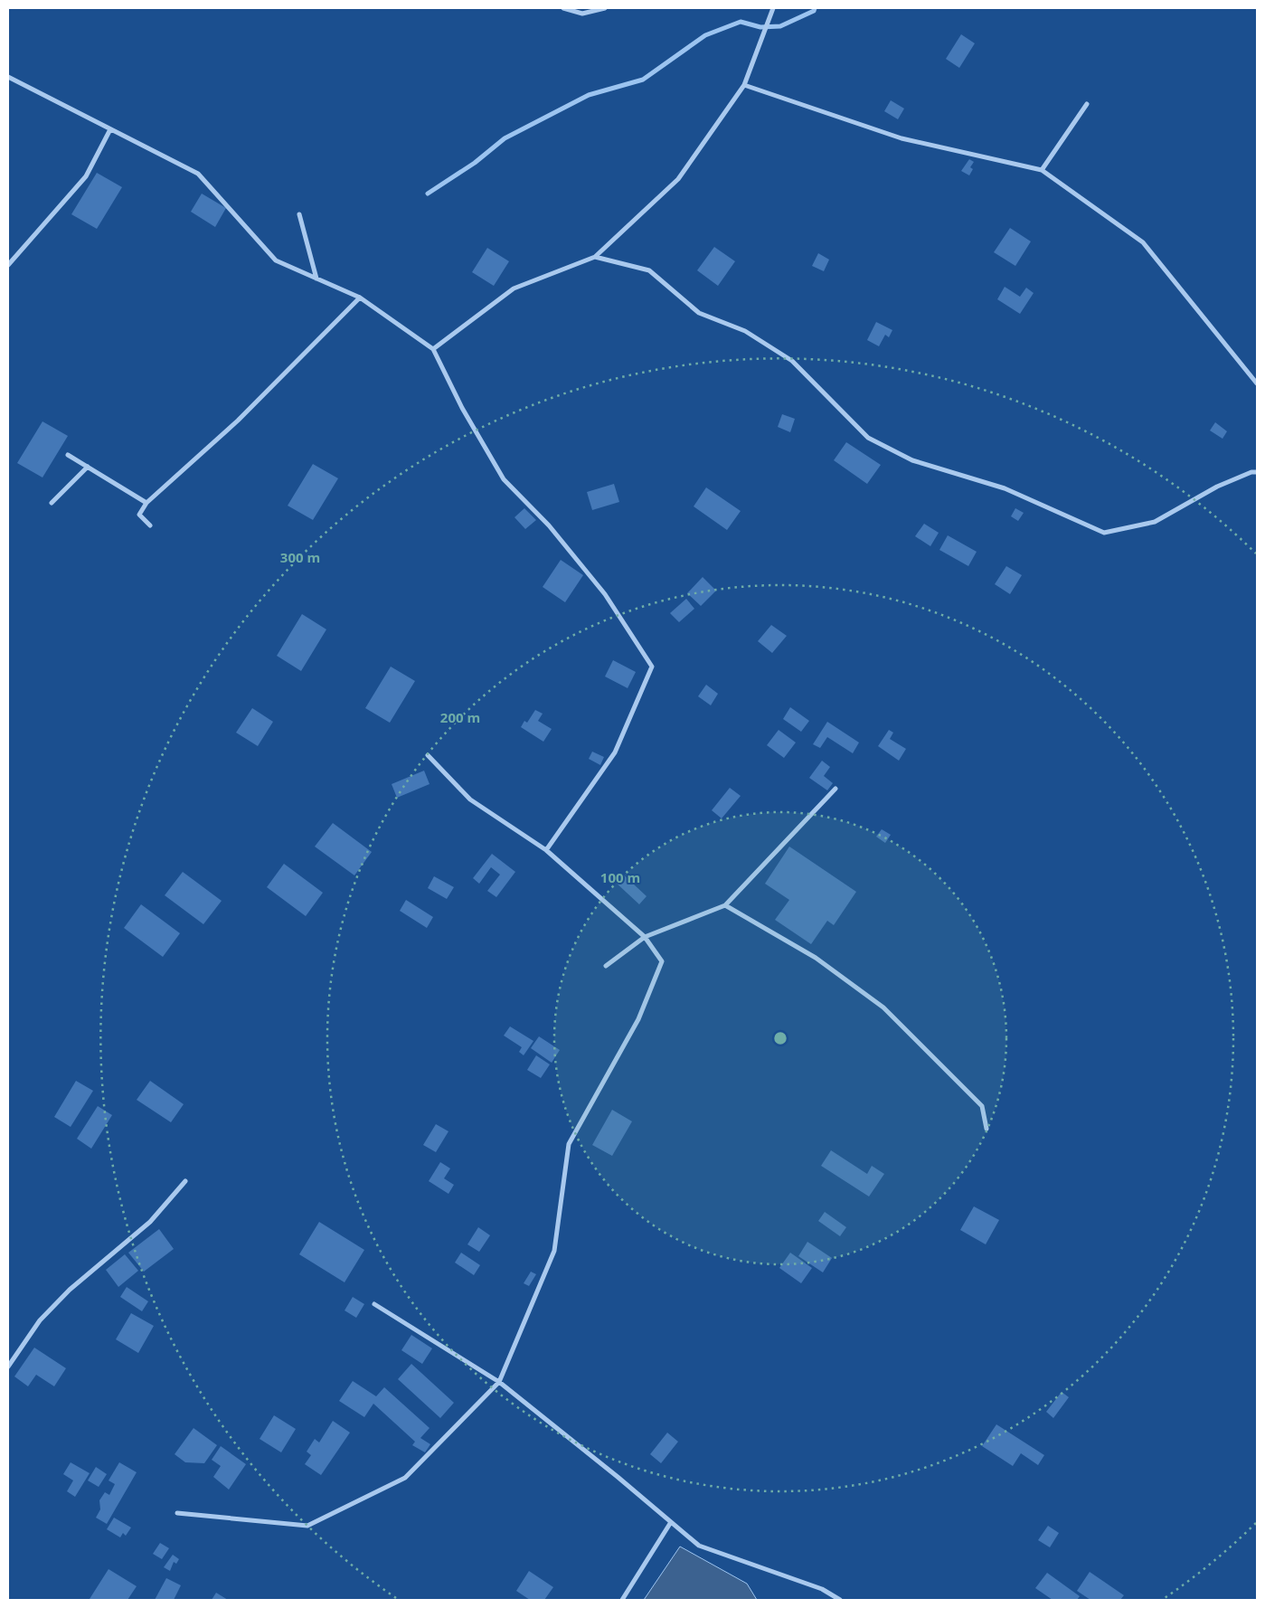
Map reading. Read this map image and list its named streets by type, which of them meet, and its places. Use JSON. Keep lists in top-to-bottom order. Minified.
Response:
{"rings":["300 m","200 m","100 m"]}
